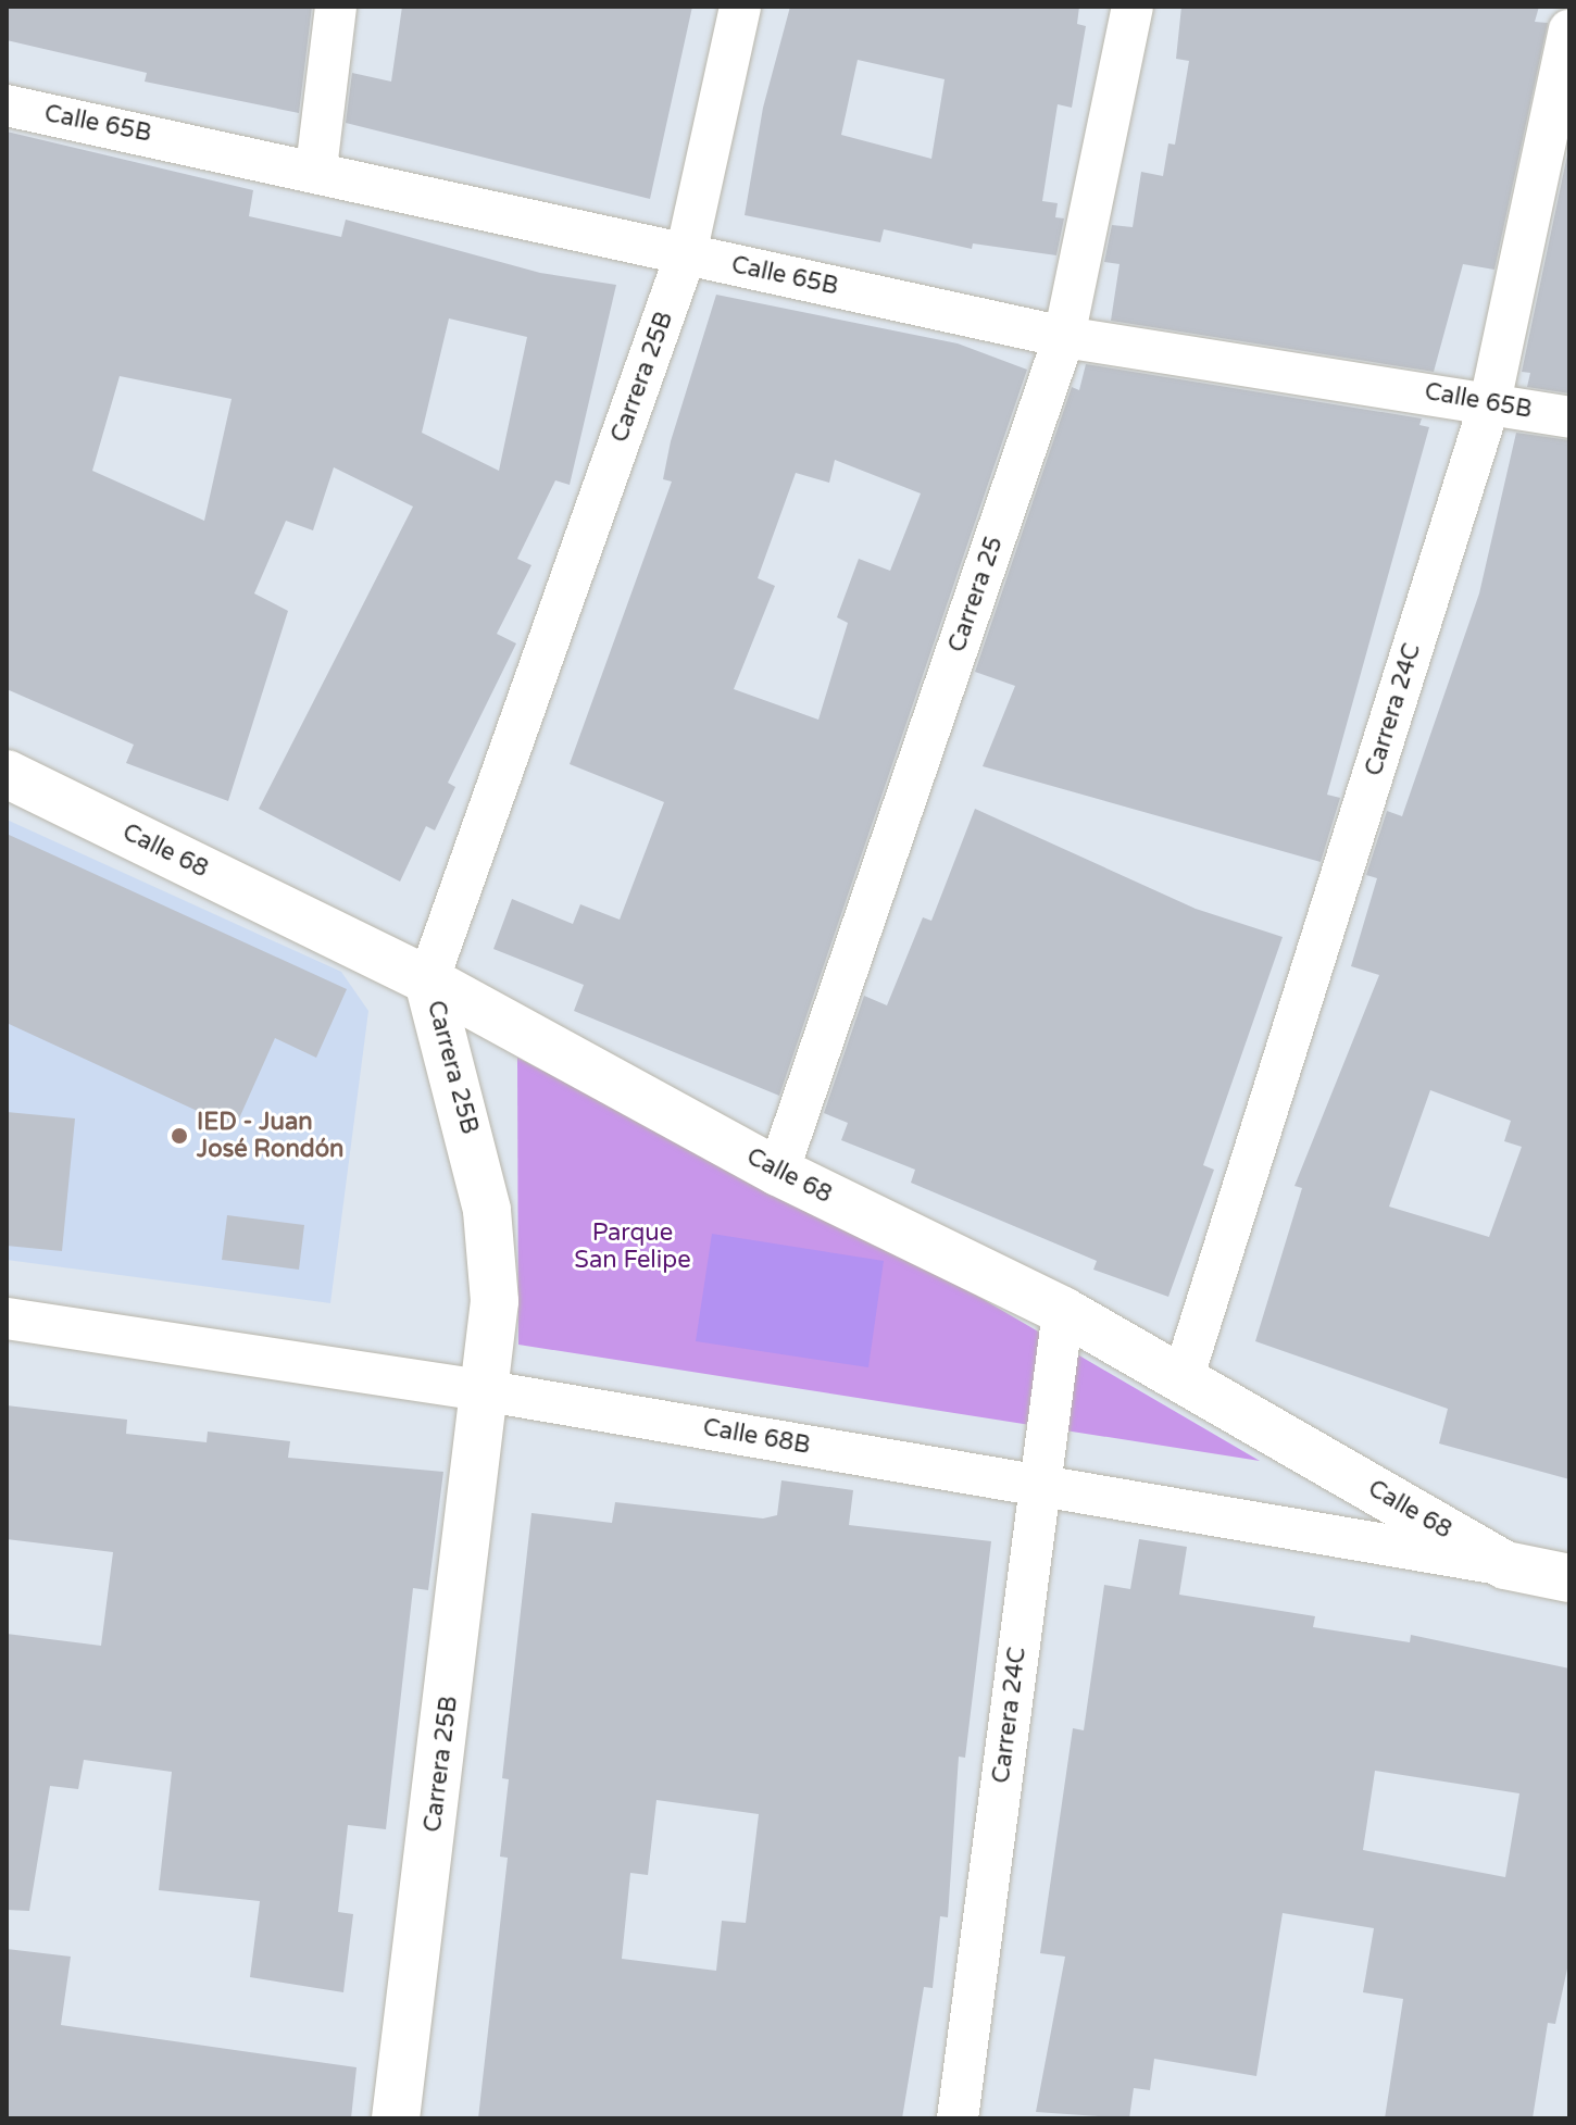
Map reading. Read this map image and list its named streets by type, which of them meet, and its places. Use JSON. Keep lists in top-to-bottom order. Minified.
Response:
{"streets":{"street":["Calle 65B","Carrera 25B","Carrera 25","Carrera 24C","Calle 68","Calle 68B"]},"crossings":[["Calle 65B","Carrera 25B"],["Calle 65B","Carrera 25"],["Calle 65B","Carrera 24C"],["Carrera 25B","Calle 68"],["Carrera 25B","Calle 68B"],["Carrera 25","Calle 68"],["Carrera 24C","Calle 68"],["Carrera 24C","Calle 68B"],["Calle 68","Calle 68B"]],"parks":["Parque San Felipe"],"places":["IED - Juan José Rondón"]}
